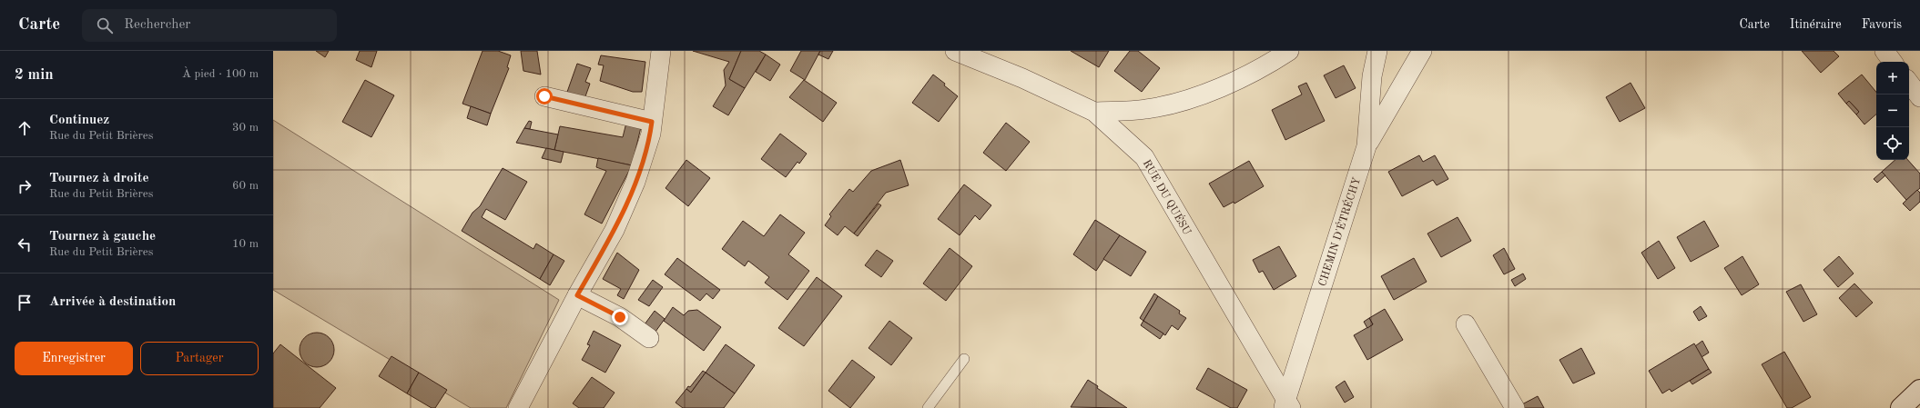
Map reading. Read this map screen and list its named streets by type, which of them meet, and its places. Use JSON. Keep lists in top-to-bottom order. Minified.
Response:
{"streets":{"street":["RUE DU QUÉSU","CHEMIN D'ÉTRÉCHY"]},"crossings":[["RUE DU QUÉSU","CHEMIN D'ÉTRÉCHY"]],"page":{"header":"Carte","search":"Rechercher","nav":["Carte","Itinéraire","Favoris"],"heading":["2 min","À pied · 100 m"],"map_buttons":["+","−"],"list":[["Continuez","Rue du Petit Brières","30 m"],["Tournez à droite","Rue du Petit Brières","60 m"],["Tournez à gauche","Rue du Petit Brières","10 m"],"Arrivée à destination"],"buttons":["Enregistrer","Partager"]}}
